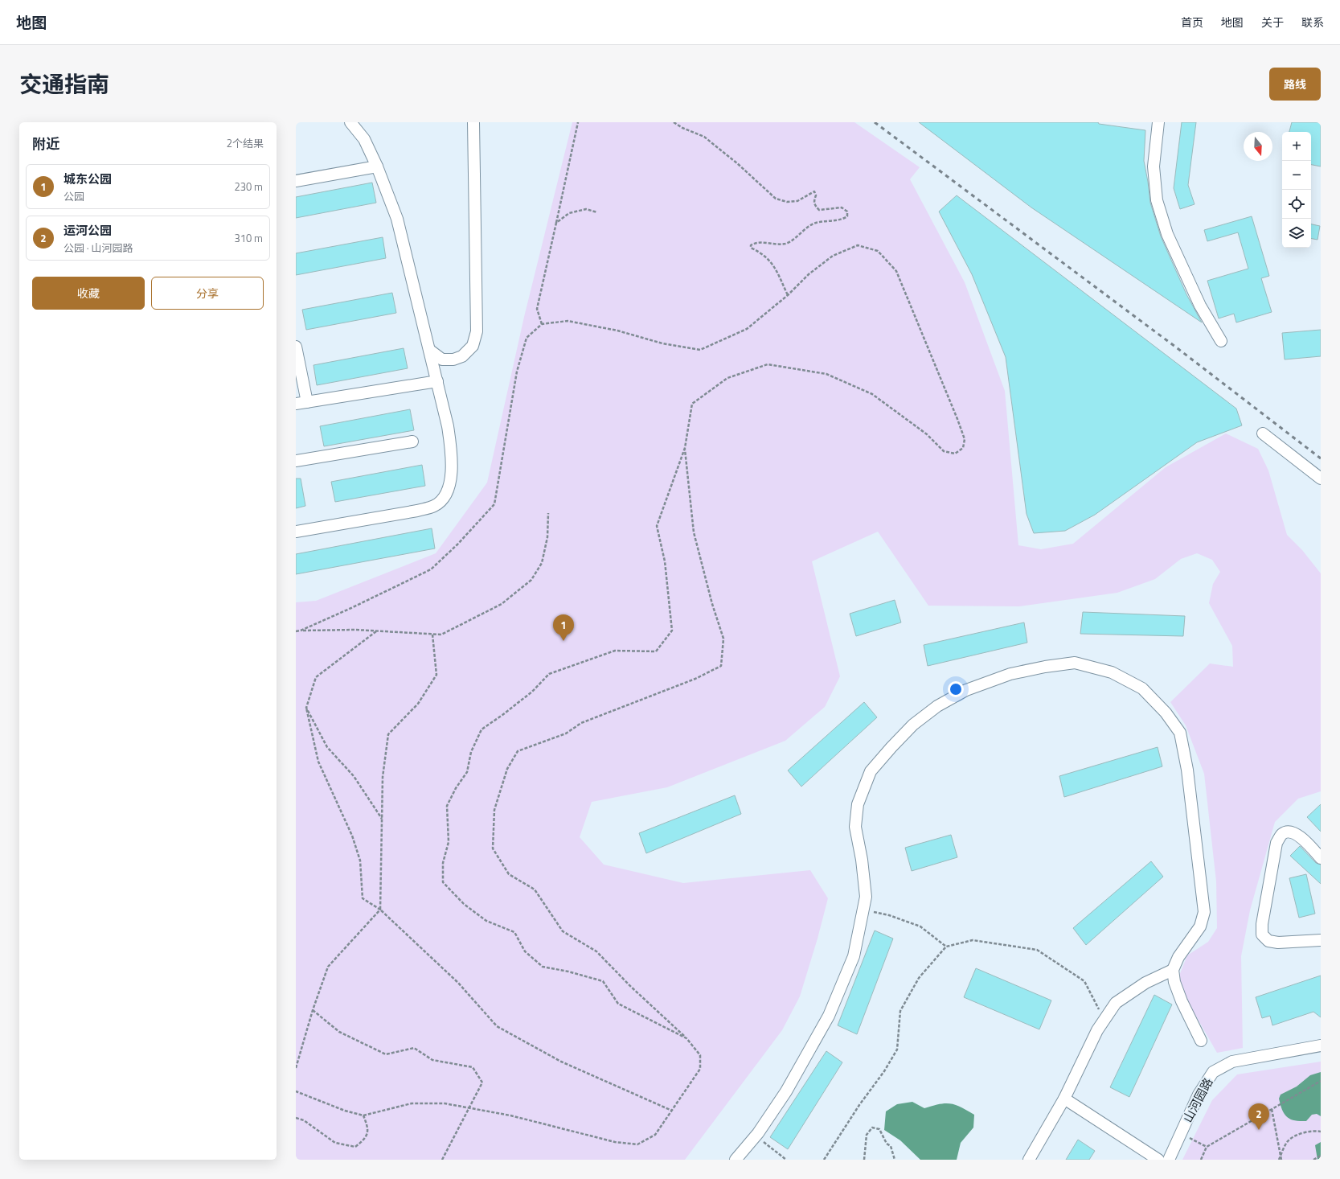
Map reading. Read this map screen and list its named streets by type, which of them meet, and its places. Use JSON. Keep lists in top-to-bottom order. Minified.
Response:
{"streets":{"street":["山河园路"]},"north":"bottom","page":{"header":"地图","nav":["首页","地图","关于","联系"],"title":"交通指南","buttons":["路线",["收藏","分享"]],"heading":["附近","2个结果"],"map_buttons":["+","−"],"list":[{"mark":"1","name":"城东公园","note":"公园","value":"230 m"},{"mark":"2","name":"运河公园","note":"公园 · 山河园路","value":"310 m"}],"pins":["1","2"]}}
